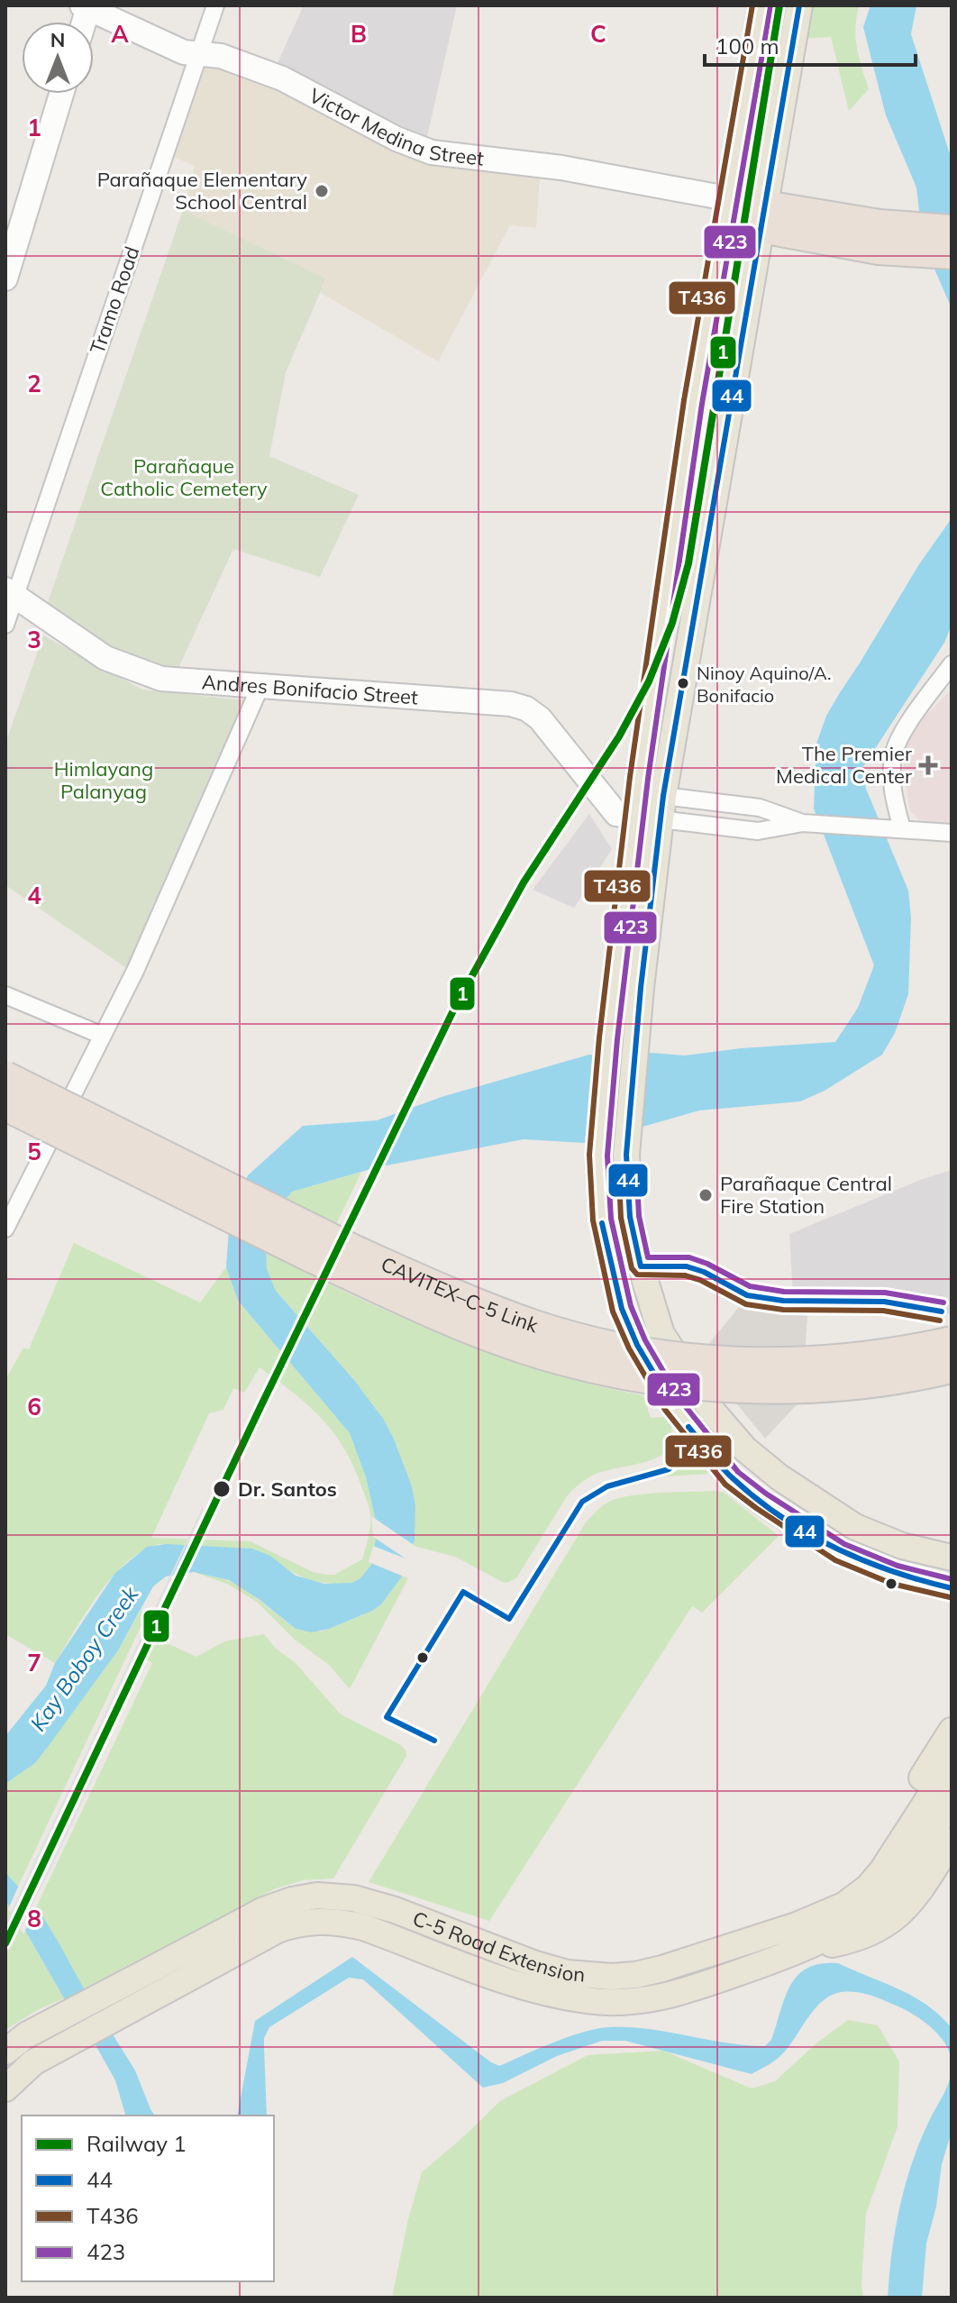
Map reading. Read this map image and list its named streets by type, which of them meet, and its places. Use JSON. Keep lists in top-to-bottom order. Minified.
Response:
{"streets":{"highway":["CAVITEX–C-5 Link"],"main road":["C-5 Road Extension"],"street":["Victor Medina Street","Tramo Road","Andres Bonifacio Street"]},"crossings":[["Victor Medina Street","Tramo Road"],["Tramo Road","Andres Bonifacio Street"]],"water":["Kay Boboy Creek"],"parks":["Parañaque Catholic Cemetery","Himlayang Palanyag"],"places":{"other":["Parañaque Elementary School Central","Ninoy Aquino/A. Bonifacio","Parañaque Central Fire Station","Dr. Santos"],"health":["The Premier Medical Center"]},"lines":["rail line 1","transit line 44","transit line T436","transit line 423"],"legend":["Railway 1","44","T436","423"],"scale_bar":"100 m","north":"top","grid":{"columns":["A","B","C"],"rows":["1","2","3","4","5","6","7","8"]}}
